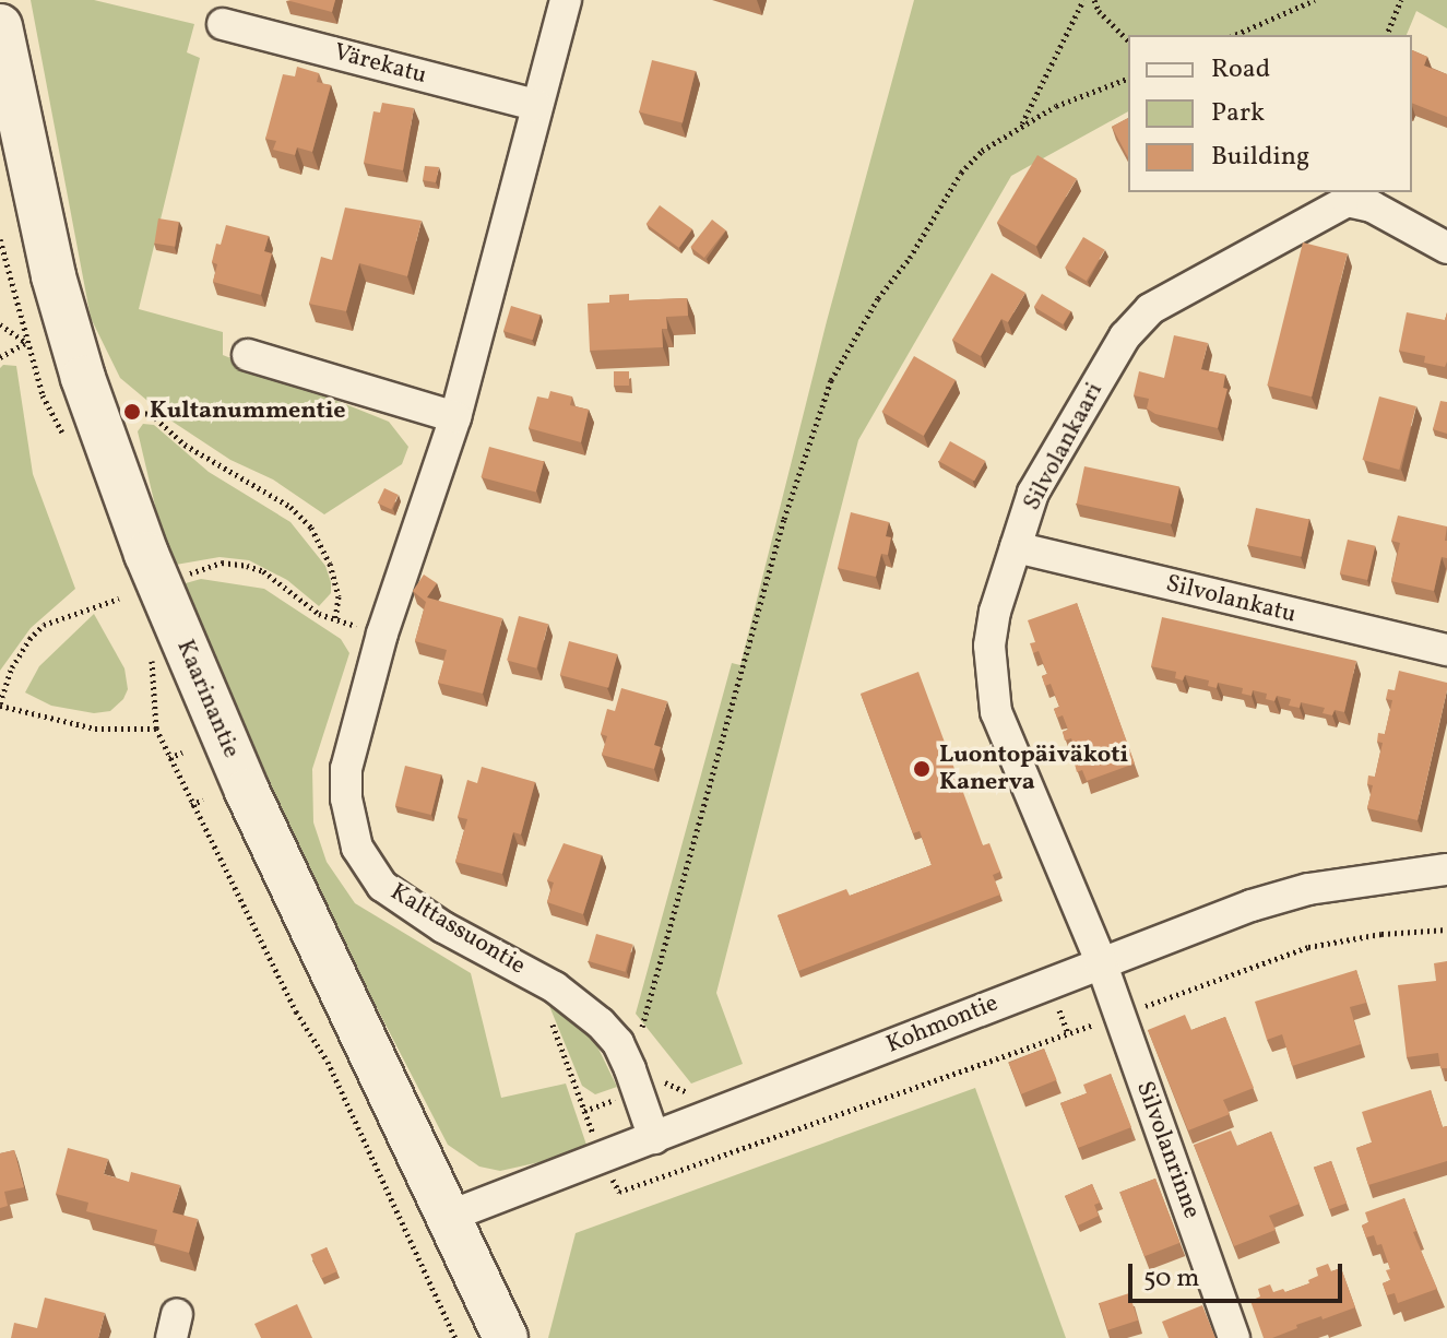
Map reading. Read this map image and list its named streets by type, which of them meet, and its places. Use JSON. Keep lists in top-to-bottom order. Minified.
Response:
{"streets":{"main road":["Kaarinantie"],"street":["Värekatu","Silvolankaari","Silvolankatu","Kalttassuontie","Kohmontie","Silvolanrinne"]},"crossings":[["Silvolankaari","Silvolankatu"],["Silvolankaari","Kohmontie"],["Silvolankaari","Silvolanrinne"],["Kaarinantie","Kohmontie"],["Kalttassuontie","Kohmontie"],["Kohmontie","Silvolanrinne"]],"places":["Kultanummentie","Luontopäiväkoti Kanerva"],"legend":["Road","Park","Building"],"scale_bar":"50 m"}
